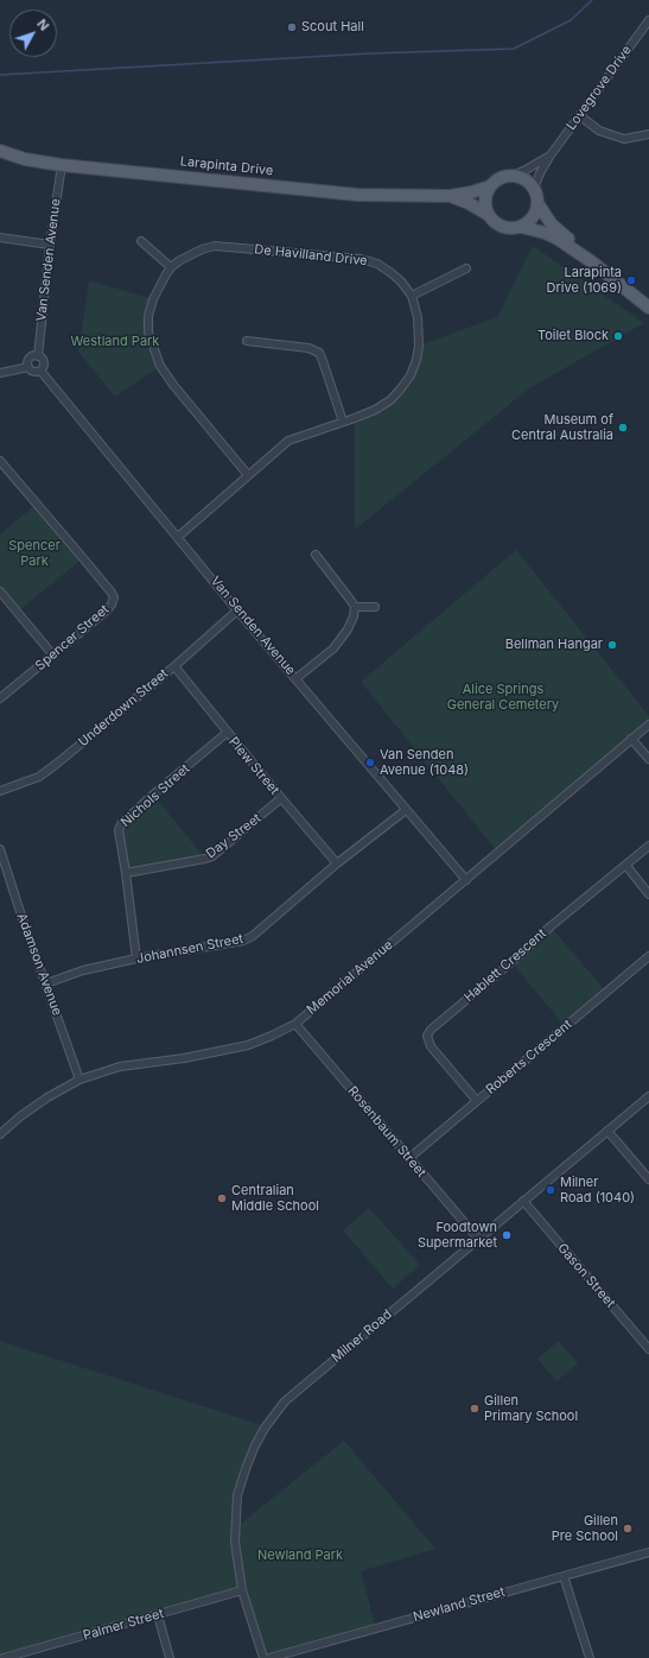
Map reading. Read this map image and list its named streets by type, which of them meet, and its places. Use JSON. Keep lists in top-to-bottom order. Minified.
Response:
{"streets":{"main road":["Larapinta Drive"],"street":["Lovegrove Drive","De Havilland Drive","Van Senden Avenue","Spencer Street","Underdown Street","Plew Street","Nichols Street","Day Street","Johannsen Street","Adamson Avenue","Hablett Crescent","Memorial Avenue","Roberts Crescent","Rosenbaum Street","Gason Street","Milner Road","Newland Street","Palmer Street"]},"crossings":[["Lovegrove Drive","Larapinta Drive"],["Larapinta Drive","Van Senden Avenue"],["Van Senden Avenue","Underdown Street"],["Van Senden Avenue","Johannsen Street"],["Van Senden Avenue","Memorial Avenue"],["Underdown Street","Plew Street"],["Plew Street","Nichols Street"],["Plew Street","Day Street"],["Plew Street","Johannsen Street"],["Nichols Street","Day Street"],["Nichols Street","Johannsen Street"],["Johannsen Street","Adamson Avenue"],["Adamson Avenue","Memorial Avenue"],["Hablett Crescent","Roberts Crescent"],["Memorial Avenue","Rosenbaum Street"],["Roberts Crescent","Rosenbaum Street"],["Rosenbaum Street","Milner Road"],["Gason Street","Milner Road"],["Milner Road","Palmer Street"]],"parks":["Westland Park","Spencer Park","Alice Springs General Cemetery","Newland Park"],"places":["Scout Hall","Larapinta Drive (1069)","Toilet Block","Museum of Central Australia","Bellman Hangar","Van Senden Avenue (1048)","Milner Road (1040)","Centralian Middle School","Foodtown Supermarket","Gillen Primary School","Gillen Pre School"],"north":"top right"}
